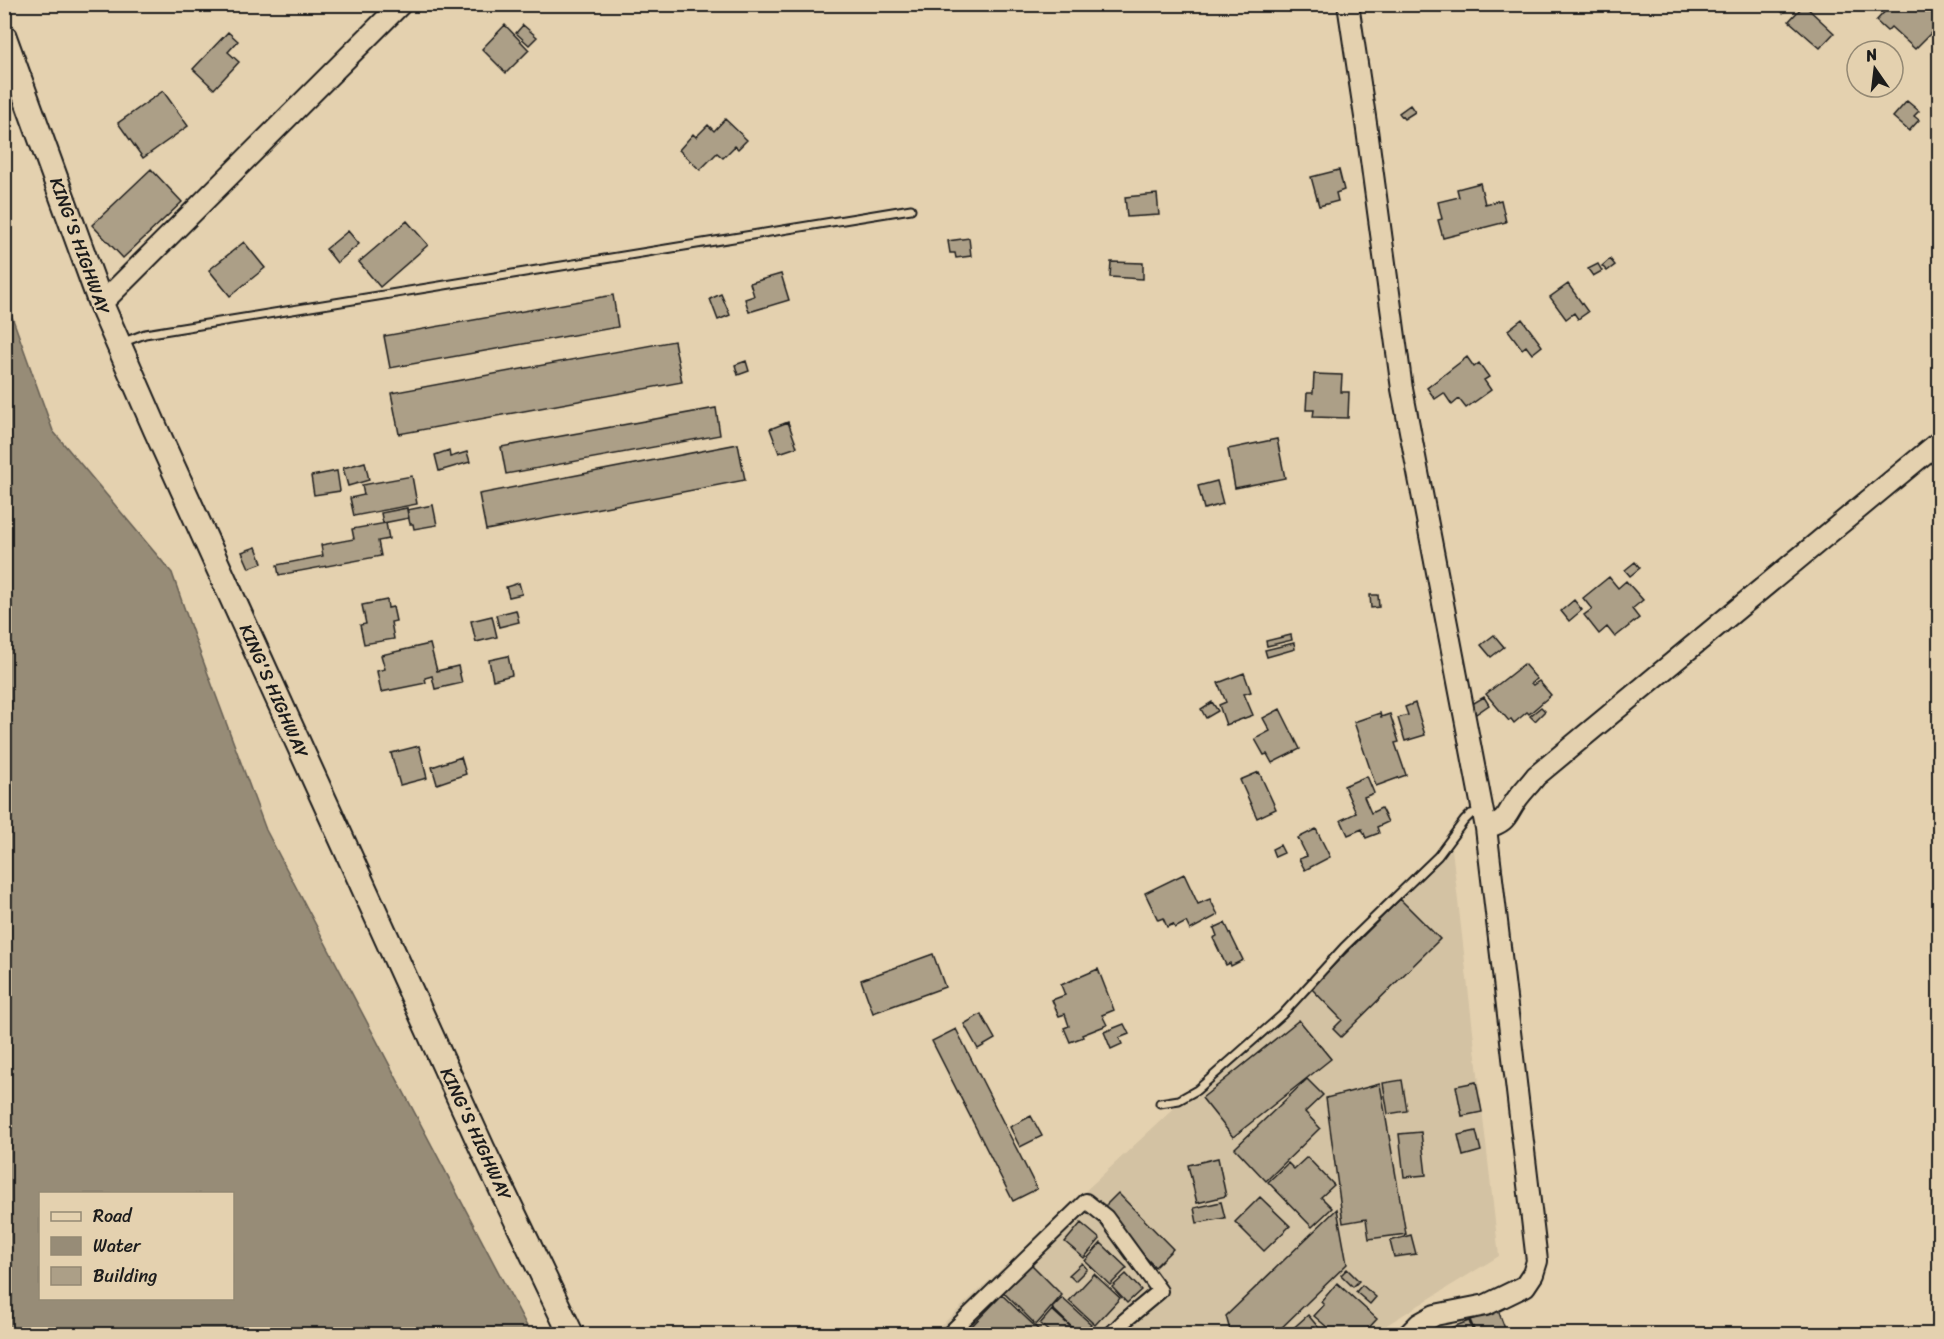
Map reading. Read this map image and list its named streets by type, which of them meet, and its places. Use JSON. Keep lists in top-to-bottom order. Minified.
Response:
{"streets":{"highway":["KING'S HIGHWAY"]},"legend":["Road","Water","Building"],"north":"top"}
